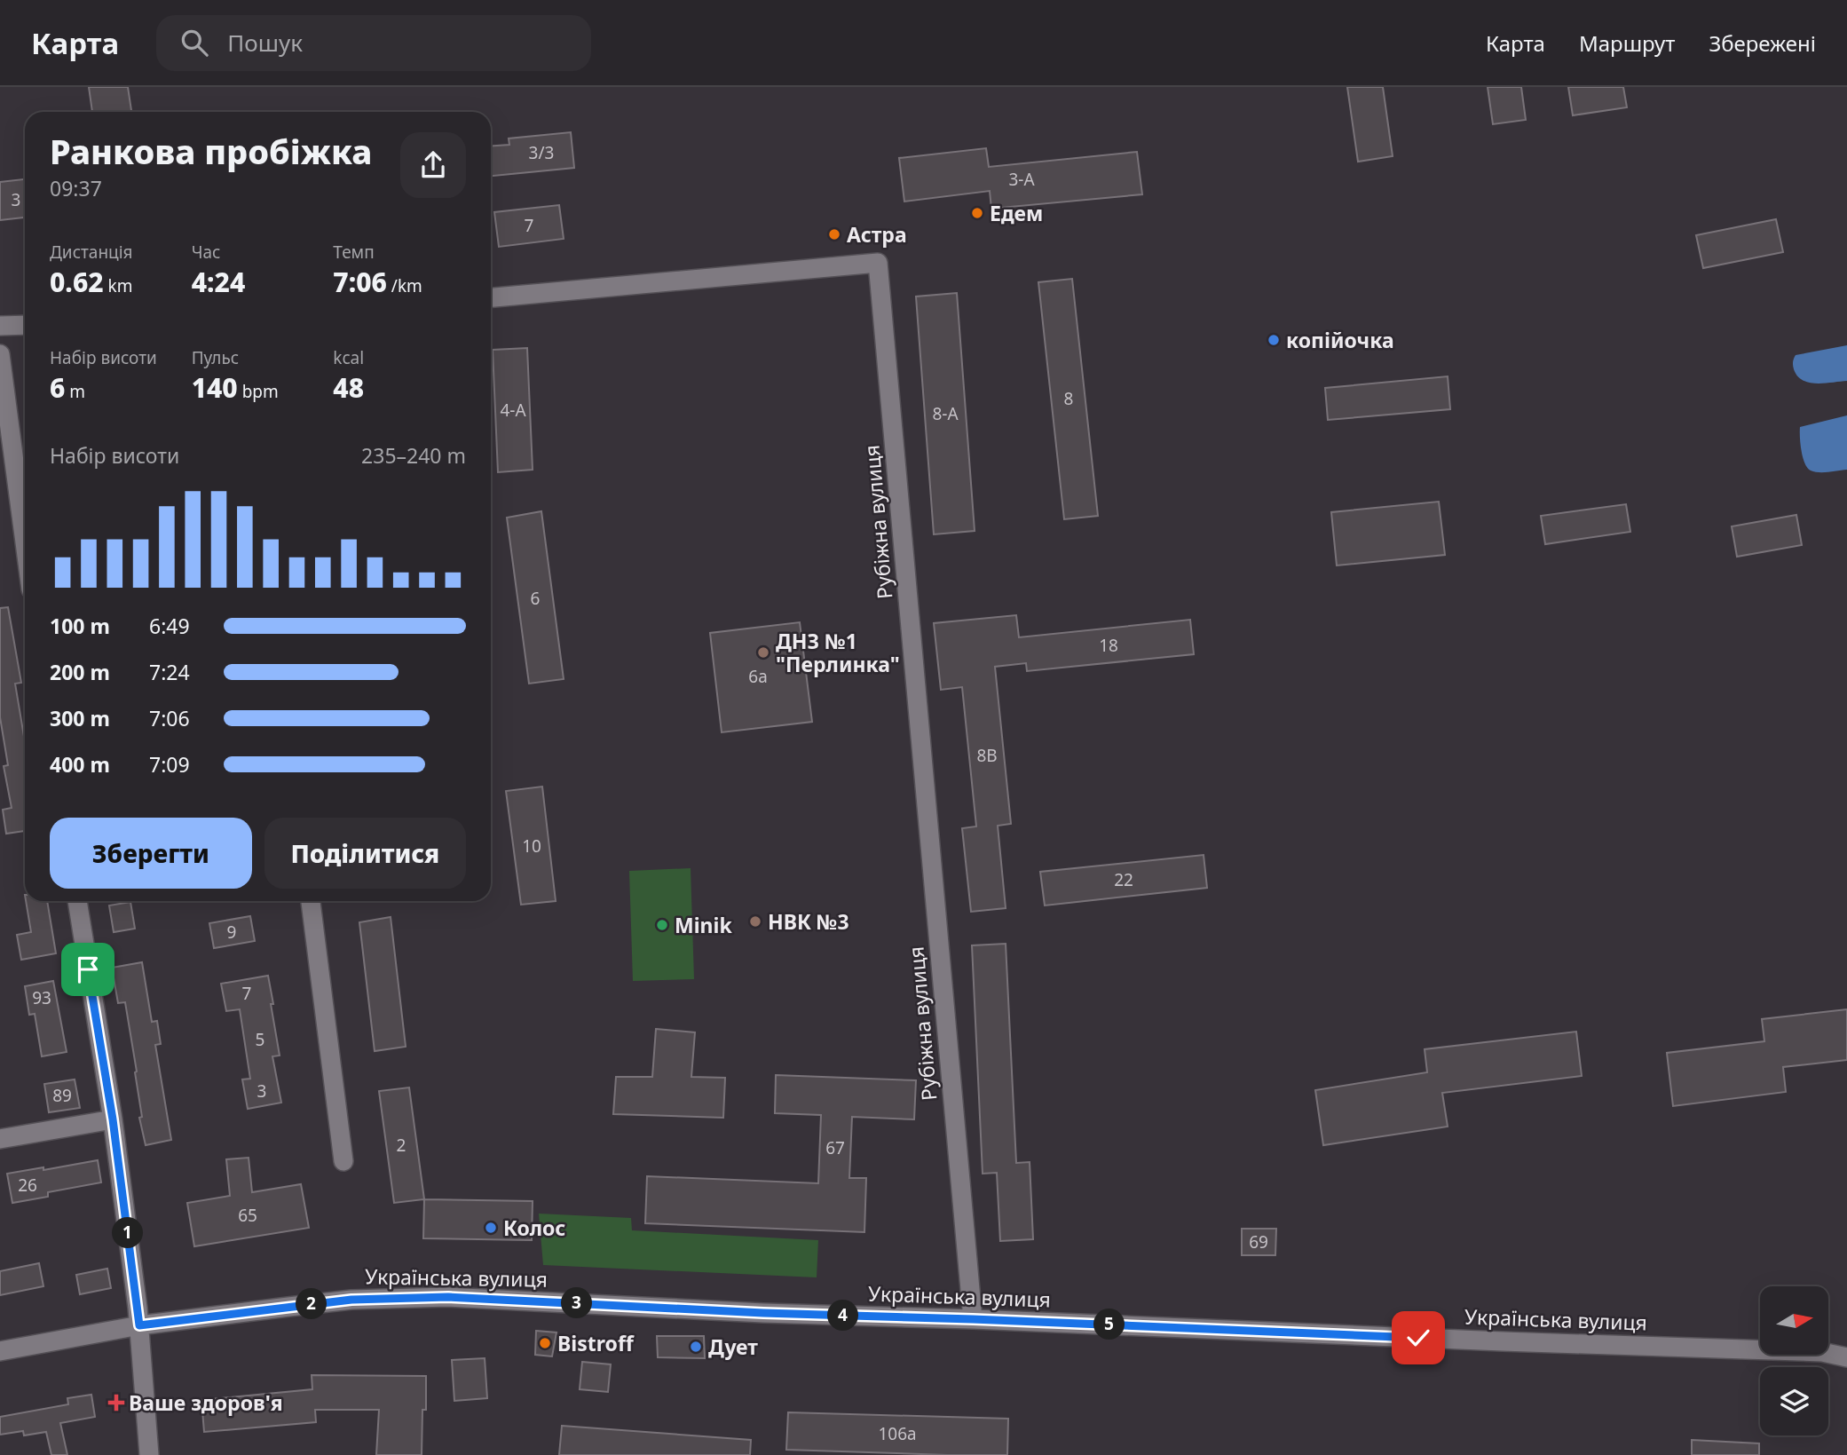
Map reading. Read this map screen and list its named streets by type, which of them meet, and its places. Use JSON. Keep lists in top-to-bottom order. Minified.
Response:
{"streets":{"street":["Рубіжна вулиця","Українська вулиця"]},"crossings":[["Рубіжна вулиця","Українська вулиця"]],"places":{"other":["Едем","Астра","копійочка","ДНЗ №1 \"Перлинка\"","НВК №3","Minik","Колос","Bistroff","Дует"],"health":["Ваше здоров'я"]},"house_numbers":["3/3","3-А","3","7","8","4-А","8-А","6","18","6а","8В","10","22","9","7","93","5","3","89","2","67","26","65","69","106а"],"north":"right","page":{"header":"Карта","search":"Пошук","nav":["Карта","Маршрут","Збережені"],"heading":["Ранкова пробіжка","09:37"],"stats":[["Дистанція","0.62 km"],["Час","4:24"],["Темп","7:06 /km"],["Набір висоти","6 m"],["Пульс","140 bpm"],["kcal","48"]],"chart":["Набір висоти","235–240 m"],"list":[{"name":"100 m","note":"6:49"},{"name":"200 m","note":"7:24"},{"name":"300 m","note":"7:06"},{"name":"400 m","note":"7:09"}],"buttons":["Зберегти","Поділитися"],"pins":["1","3","2","4","5"]}}
